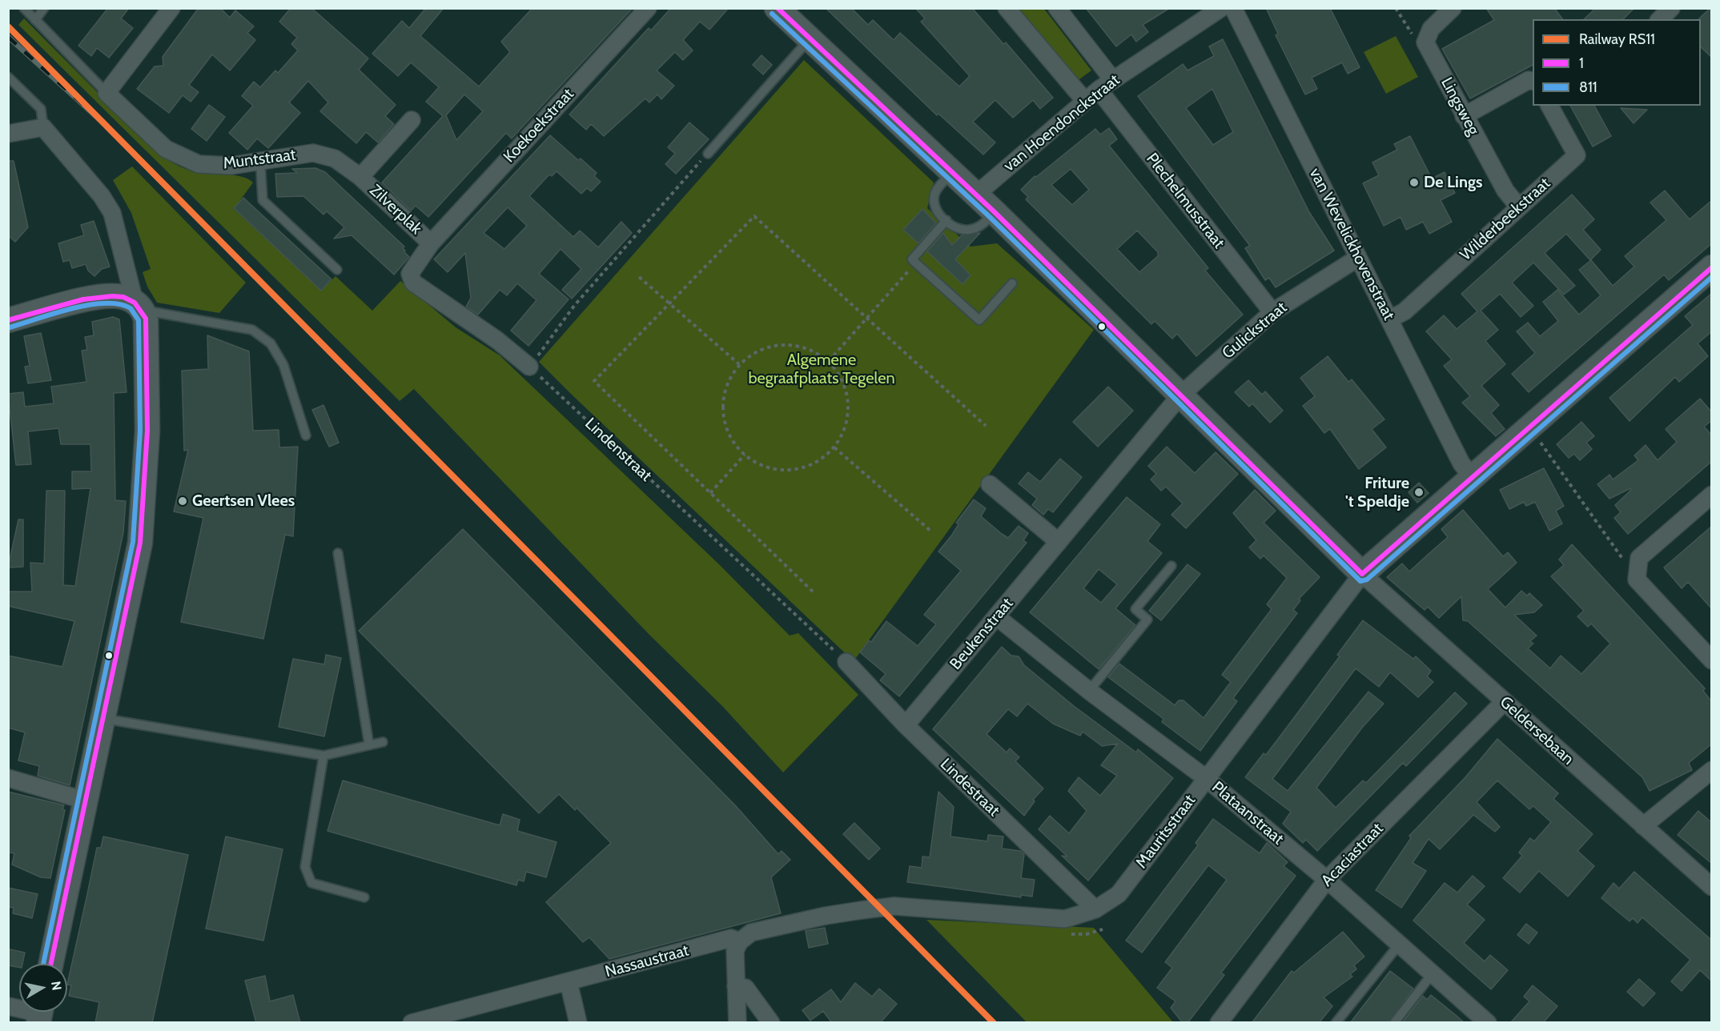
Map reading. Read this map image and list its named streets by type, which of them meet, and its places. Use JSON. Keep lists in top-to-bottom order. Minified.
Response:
{"streets":{"street":["Lingsweg","van Hoendonckstraat","Koekoekstraat","Muntstraat","Plechelmusstraat","Zilverplak","Wilderbeekstraat","van Wevelickhovenstraat","Gulickstraat","Beukenstraat","Geldersebaan","Lindestraat","Plataanstraat","Mauritsstraat","Acaciastraat","Nassaustraat"],"path":["Lindenstraat"]},"crossings":[["Lingsweg","Wilderbeekstraat"],["van Hoendonckstraat","Plechelmusstraat"],["Koekoekstraat","Zilverplak"],["Muntstraat","Zilverplak"],["Plechelmusstraat","Gulickstraat"],["Wilderbeekstraat","van Wevelickhovenstraat"],["van Wevelickhovenstraat","Gulickstraat"],["Gulickstraat","Beukenstraat"],["Lindenstraat","Lindestraat"],["Beukenstraat","Lindestraat"],["Beukenstraat","Plataanstraat"],["Geldersebaan","Mauritsstraat"],["Geldersebaan","Acaciastraat"],["Lindestraat","Mauritsstraat"],["Plataanstraat","Mauritsstraat"],["Plataanstraat","Acaciastraat"],["Mauritsstraat","Nassaustraat"]],"parks":["Algemene begraafplaats Tegelen"],"places":["De Lings","Friture 't Speldje","Geertsen Vlees"],"lines":["transit line 1","transit line 811","rail line RS11"],"legend":["Railway RS11","1","811"],"north":"right"}
